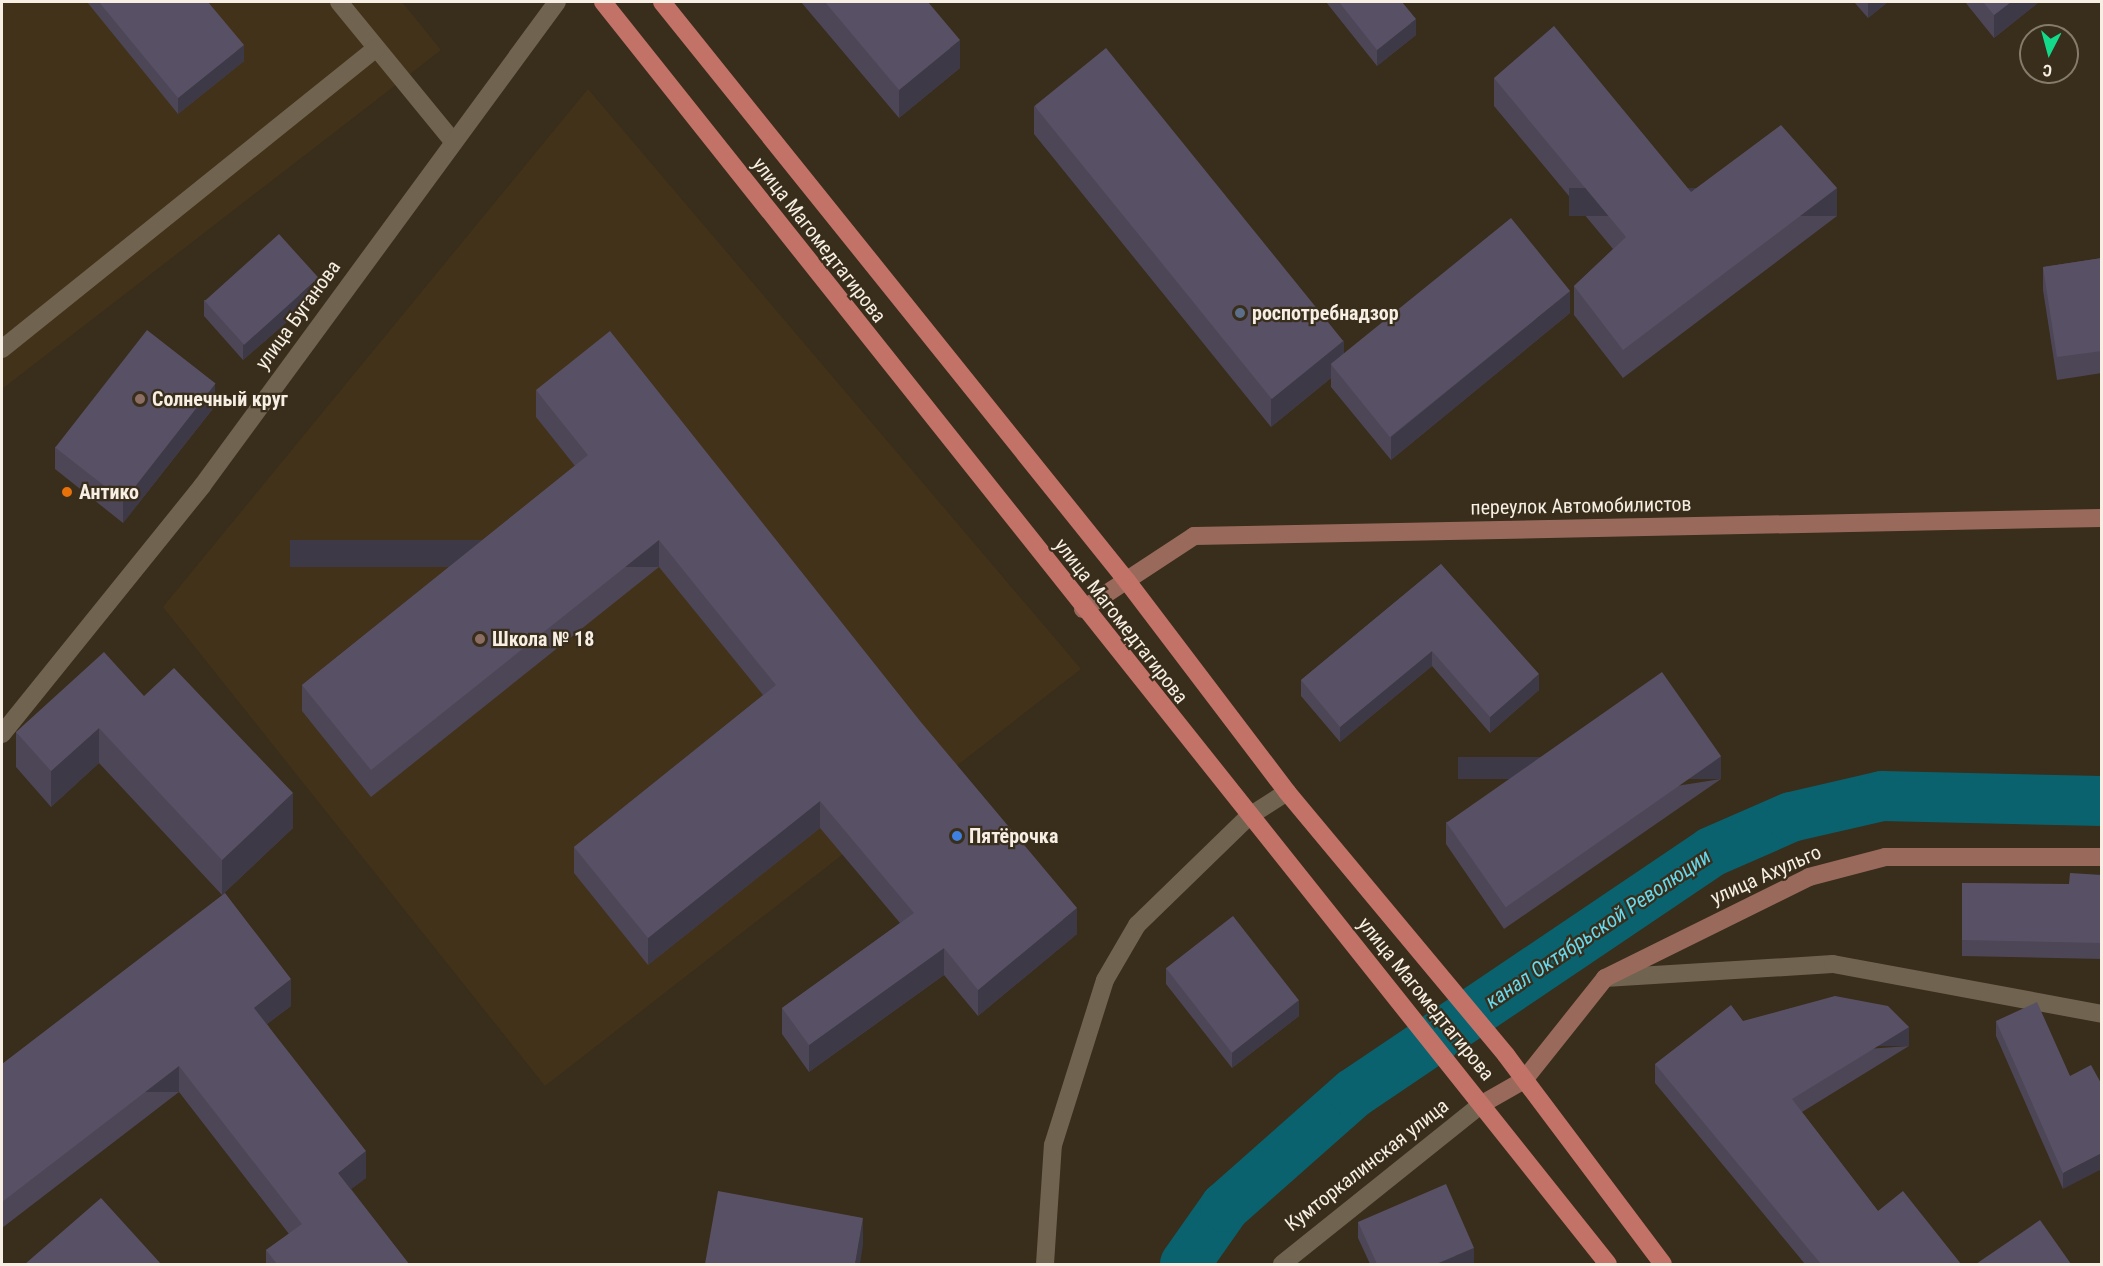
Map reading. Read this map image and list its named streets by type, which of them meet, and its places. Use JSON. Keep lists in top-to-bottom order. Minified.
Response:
{"streets":{"main road":["улица Магомедтагирова","переулок Автомобилистов","улица Ахульго"],"street":["улица Буганова","Кумторкалинская улица"]},"crossings":[["улица Магомедтагирова","переулок Автомобилистов"],["улица Магомедтагирова","Кумторкалинская улица"]],"water":["канал Октябрьской Революции"],"places":["роспотребнадзор","Солнечный круг","Антико","Школа № 18","Пятёрочка"],"north":"bottom"}
